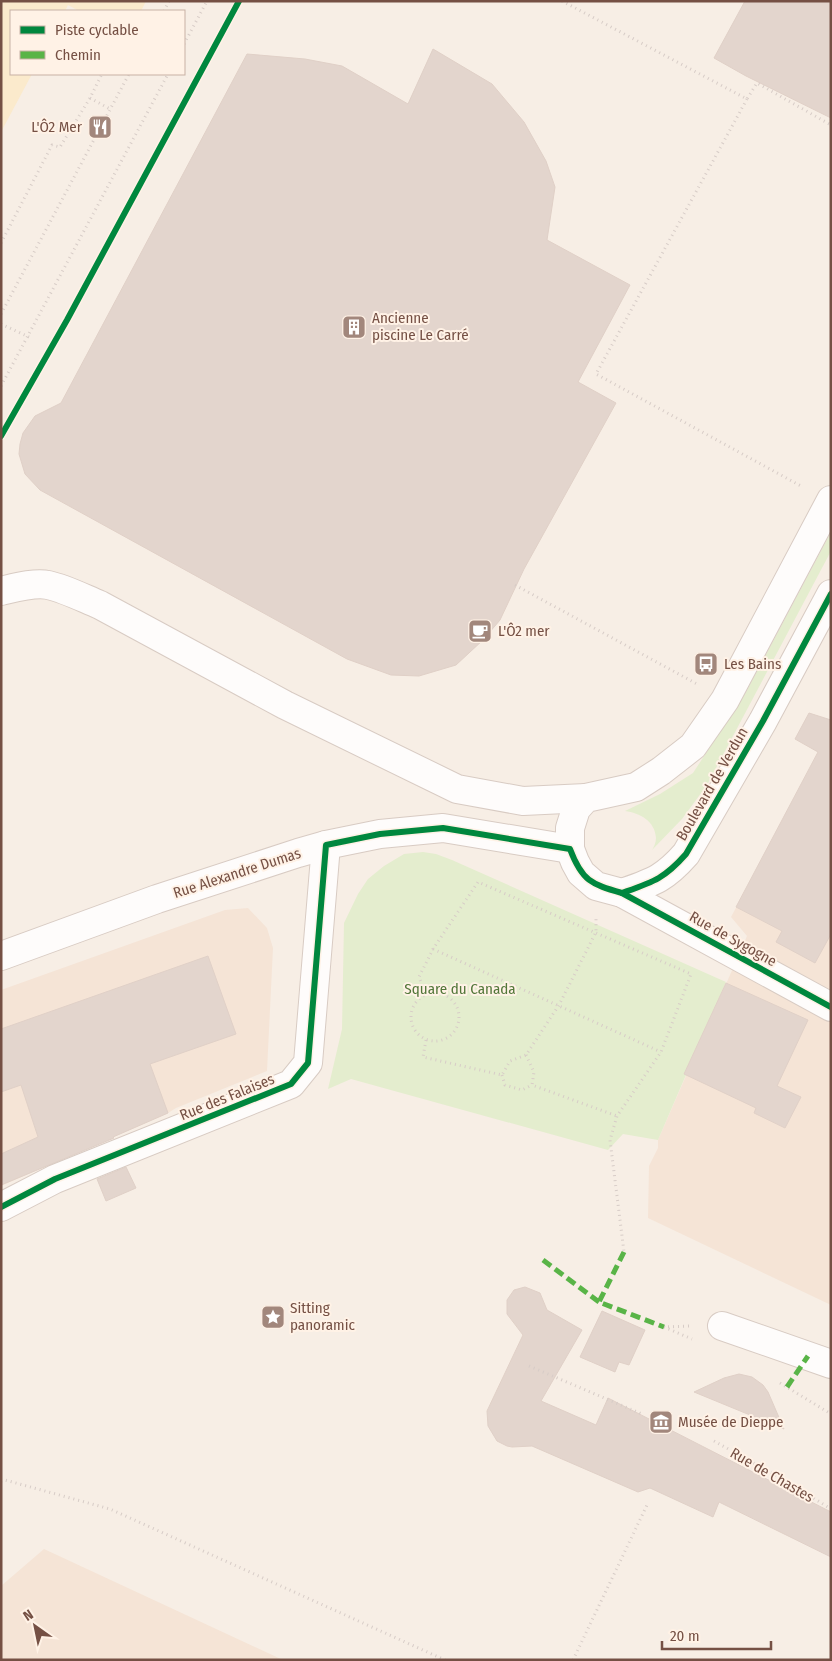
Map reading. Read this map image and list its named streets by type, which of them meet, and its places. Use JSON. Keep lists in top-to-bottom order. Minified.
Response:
{"streets":{"street":["Boulevard de Verdun","Rue Alexandre Dumas","Rue de Sygogne","Rue des Falaises"],"path":["Rue de Chastes"]},"crossings":[["Boulevard de Verdun","Rue de Sygogne"],["Rue Alexandre Dumas","Rue des Falaises"]],"parks":["Square du Canada"],"places":{"restaurant":["L'Ô2 Mer"],"building":["Ancienne piscine Le Carré"],"cafe":["L'Ô2 mer"],"bus stop":["Les Bains"],"place":["Sitting panoramic"],"museum":["Musée de Dieppe"]},"legend":["Piste cyclable","Chemin"],"scale_bar":"20 m","north":"top left"}
